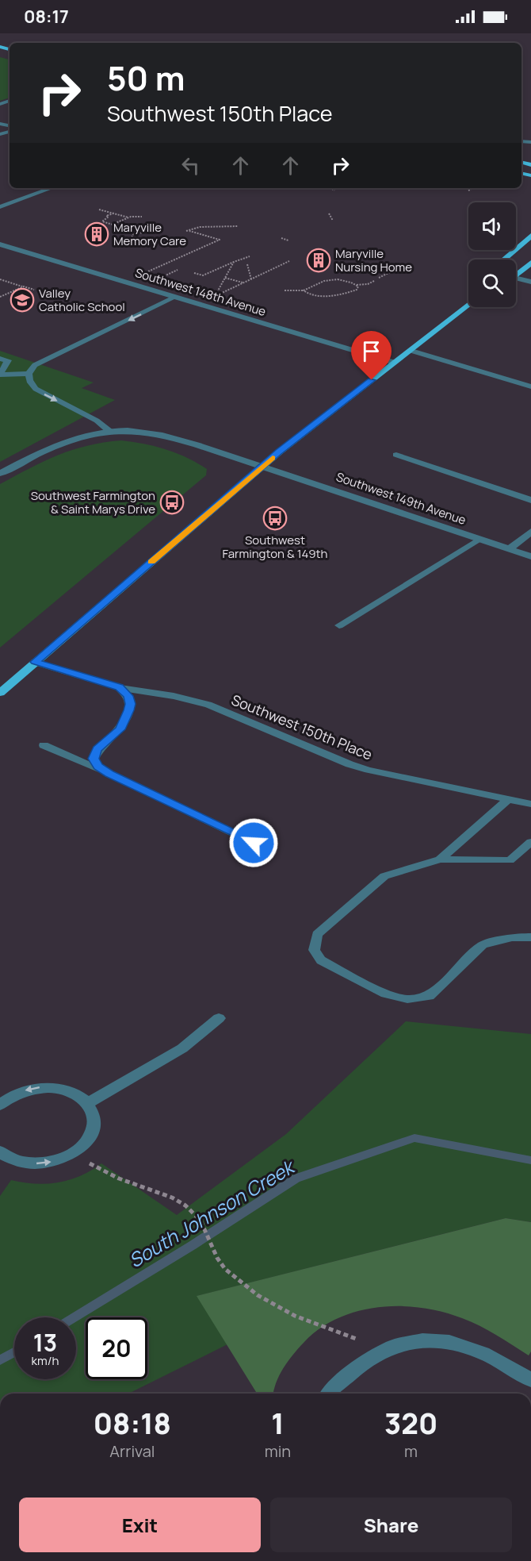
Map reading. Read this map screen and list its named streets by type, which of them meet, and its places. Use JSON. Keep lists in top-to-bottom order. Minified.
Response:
{"streets":{"street":["Southwest 148th Avenue","Southwest 149th Avenue"],"lane":["Southwest 150th Place"]},"water":["South Johnson Creek"],"places":{"building":["Maryville Memory Care","Maryville Nursing Home"],"school or university":["Valley Catholic School"],"bus stop":["Southwest Farmington & Saint Marys Drive","Southwest Farmington & 149th"]},"page":{"status":"08:17","turn":["50 m","Southwest 150th Place"],"speed":"13 km/h","limit":"20","eta":["08:18","Arrival","1","min","320","m"],"buttons":["Exit","Share"]}}
